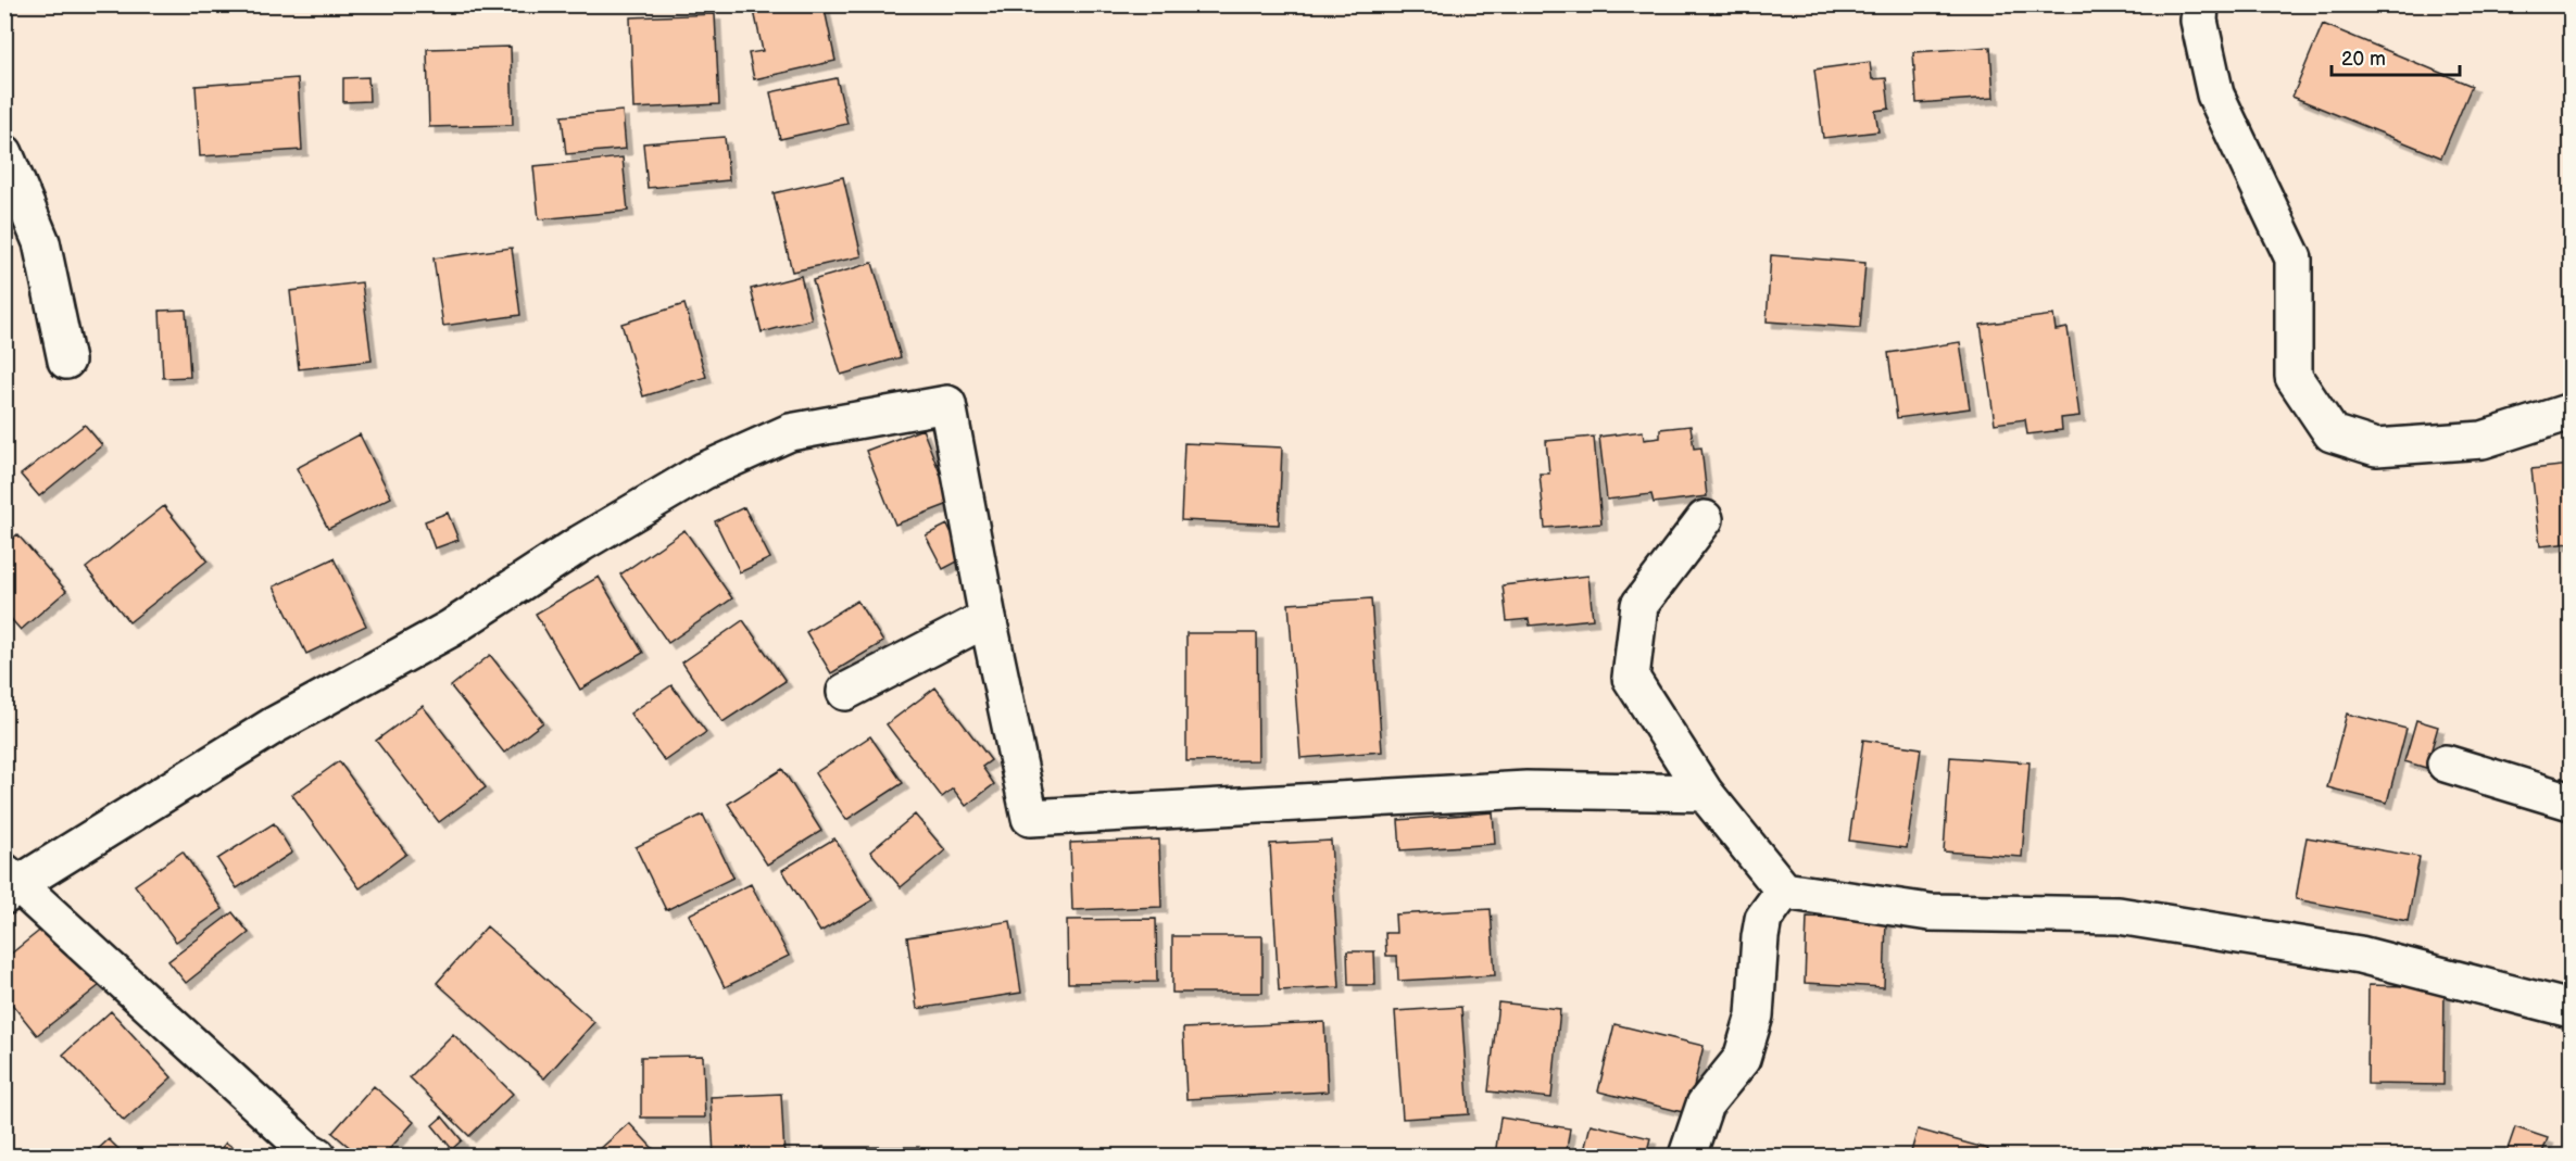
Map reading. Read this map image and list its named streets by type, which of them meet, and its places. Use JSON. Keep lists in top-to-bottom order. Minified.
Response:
{"scale_bar":"20 m"}
